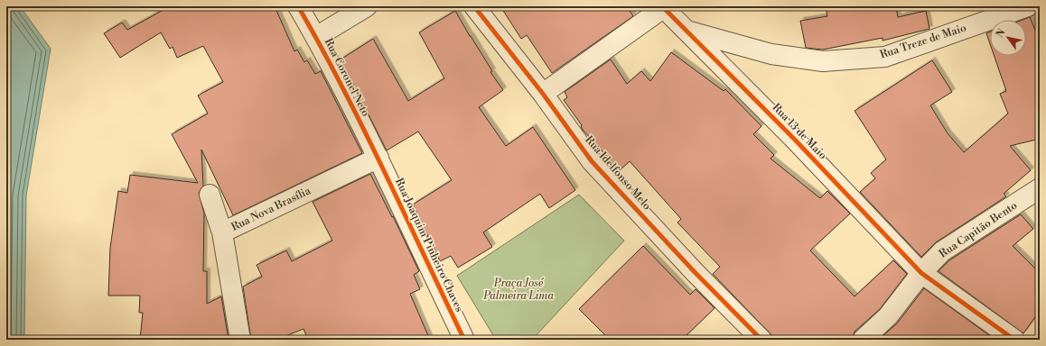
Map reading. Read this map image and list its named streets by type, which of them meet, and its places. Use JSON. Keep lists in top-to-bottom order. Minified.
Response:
{"streets":{"street":["Rua Treze de Maio","Rua Coronel Neto","Rua 13 de Maio","Rua Idelfonso Melo","Rua Nova Brasília","Rua Capitão Bento","Rua Joaquim Pinheiro Chaves"]},"crossings":[["Rua Treze de Maio","Rua 13 de Maio"],["Rua Coronel Neto","Rua Nova Brasília"],["Rua Coronel Neto","Rua Joaquim Pinheiro Chaves"],["Rua 13 de Maio","Rua Capitão Bento"],["Rua Nova Brasília","Rua Joaquim Pinheiro Chaves"]],"parks":["Praça José Palmeira Lima"],"north":"top left"}
